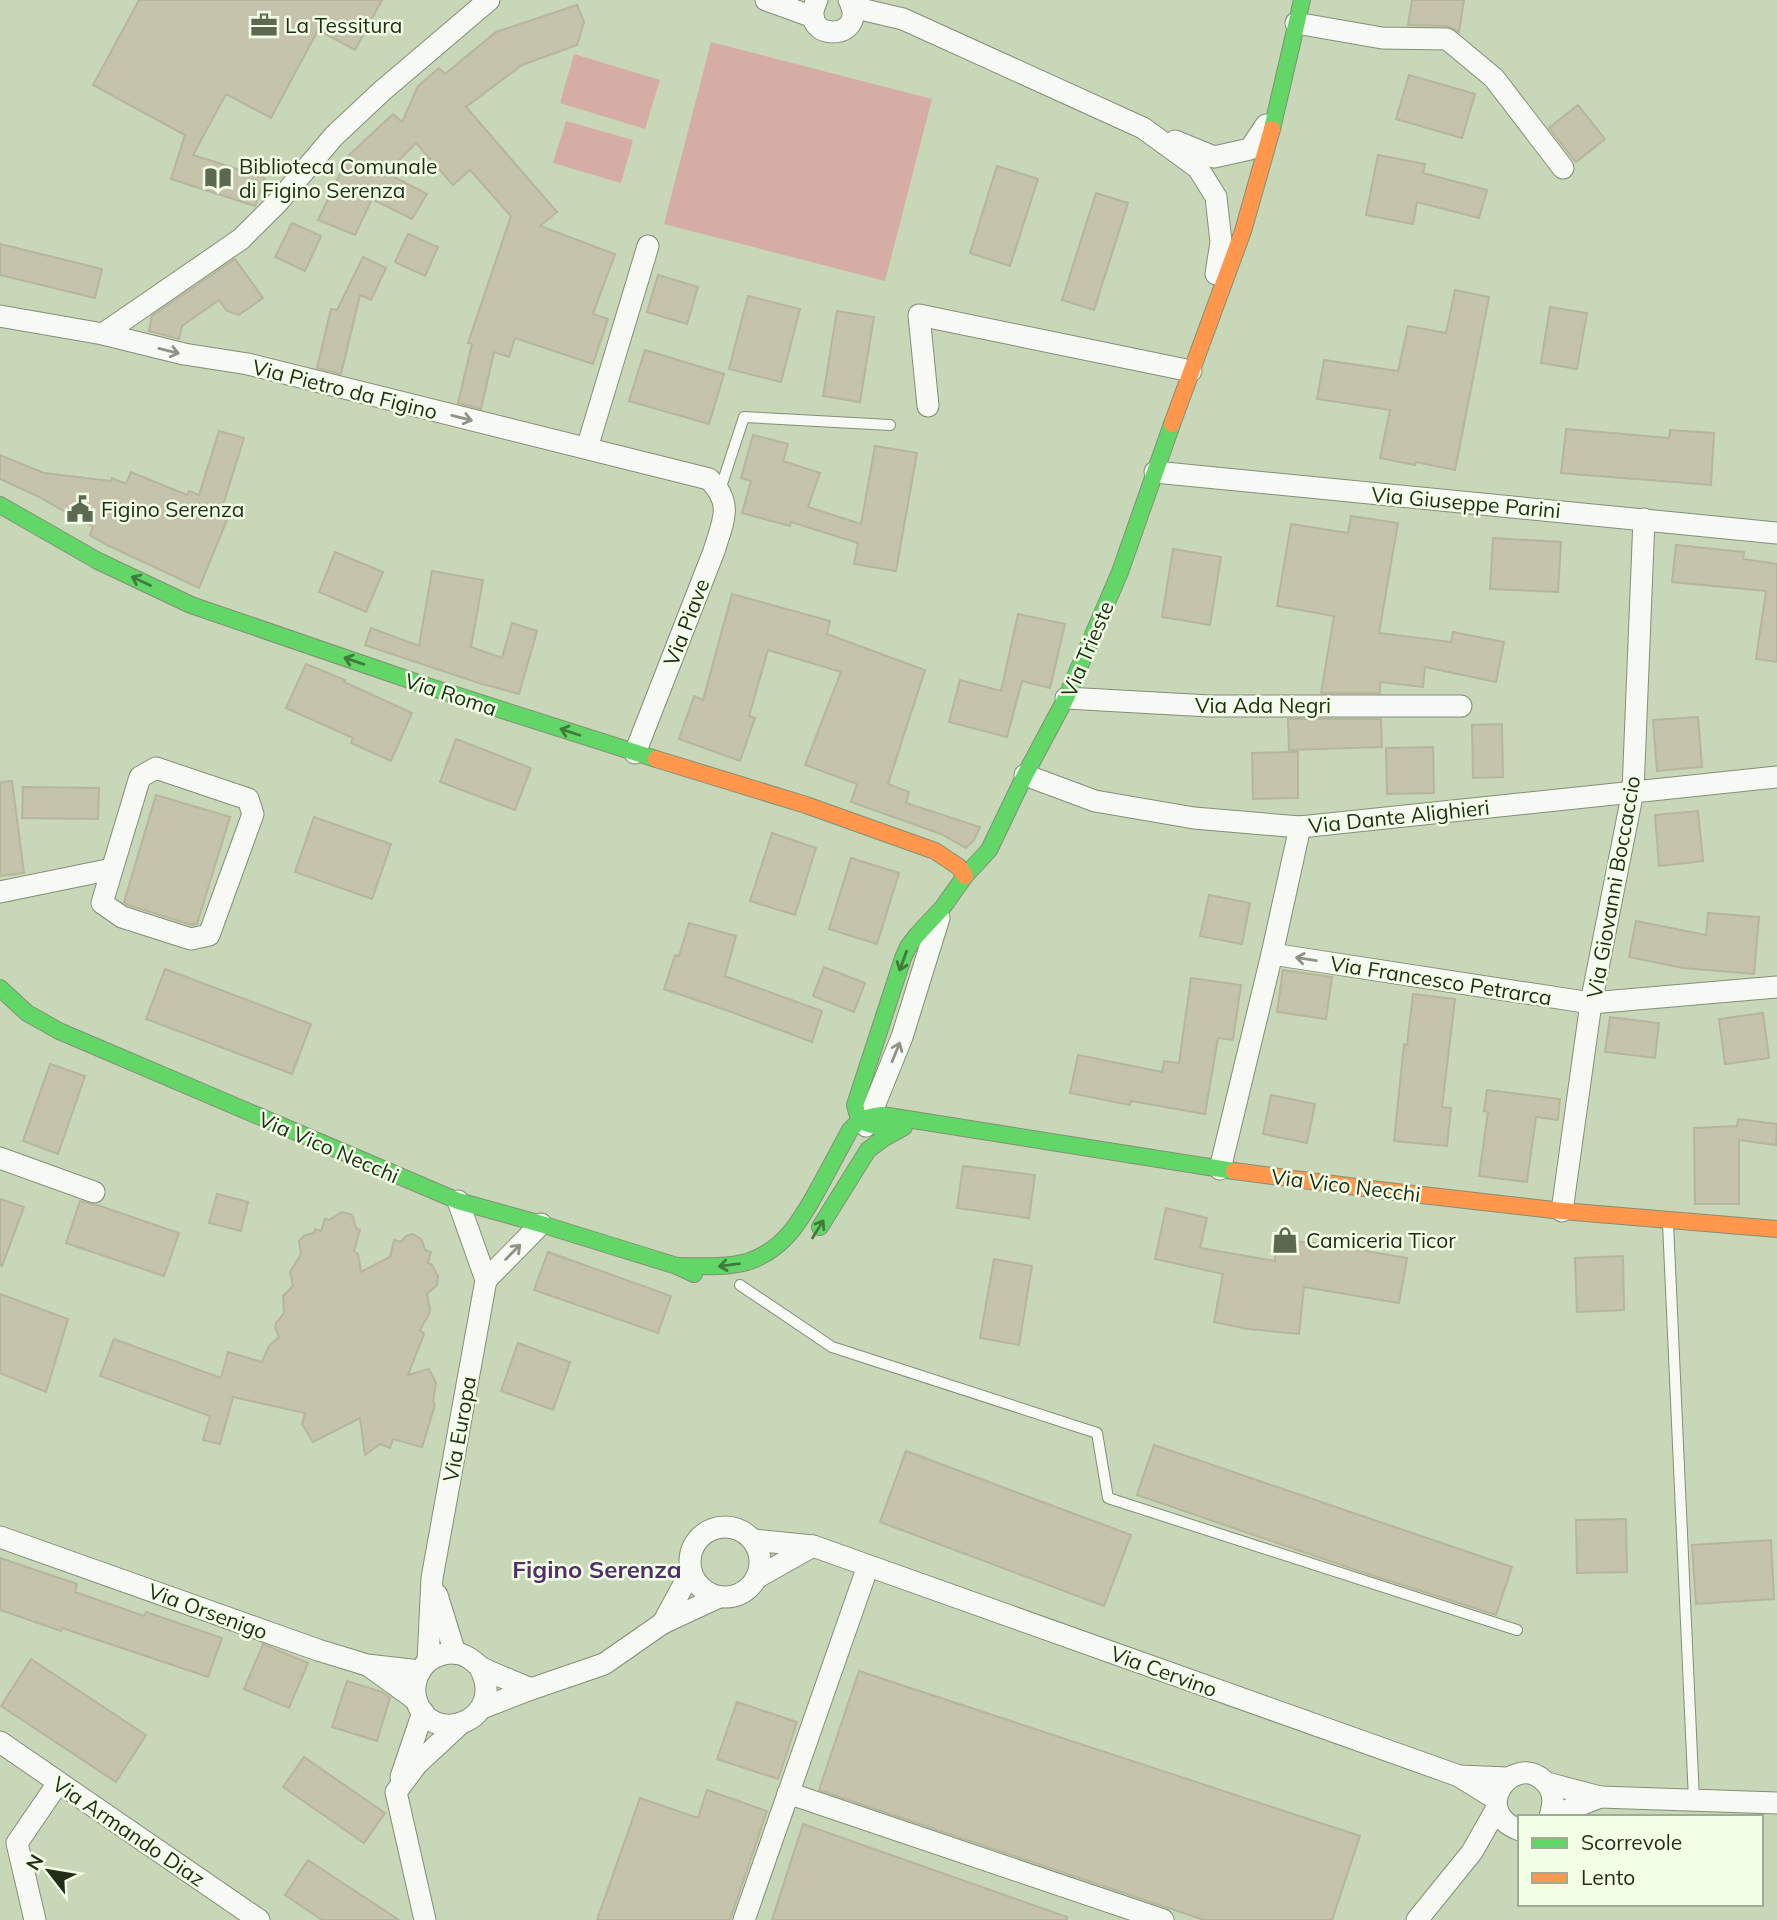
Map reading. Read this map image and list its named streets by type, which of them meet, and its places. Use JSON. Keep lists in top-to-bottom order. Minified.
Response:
{"streets":{"street":["Via Pietro da Figino","Via Giuseppe Parini","Via Piave","Via Trieste","Via Roma","Via Ada Negri","Via Dante Alighieri","Via Giovanni Boccaccio","Via Francesco Petrarca","Via Vico Necchi","Via Europa","Via Orsenigo","Via Cervino","Via Armando Diaz"]},"crossings":[["Via Giuseppe Parini","Via Trieste"],["Via Giuseppe Parini","Via Giovanni Boccaccio"],["Via Piave","Via Roma"],["Via Trieste","Via Roma"],["Via Trieste","Via Ada Negri"],["Via Trieste","Via Dante Alighieri"],["Via Trieste","Via Vico Necchi"],["Via Dante Alighieri","Via Giovanni Boccaccio"],["Via Giovanni Boccaccio","Via Francesco Petrarca"],["Via Giovanni Boccaccio","Via Vico Necchi"],["Via Vico Necchi","Via Europa"],["Via Europa","Via Orsenigo"],["Via Europa","Via Cervino"],["Via Orsenigo","Via Cervino"]],"one_way":["Via Pietro da Figino","Via Roma","Via Francesco Petrarca"],"districts":["Figino Serenza"],"places":{"office":["La Tessitura"],"library":["Biblioteca Comunale di Figino Serenza"],"public building":["Figino Serenza"],"shop":["Camiceria Ticor"]},"legend":["Scorrevole","Lento"],"north":"top left"}
